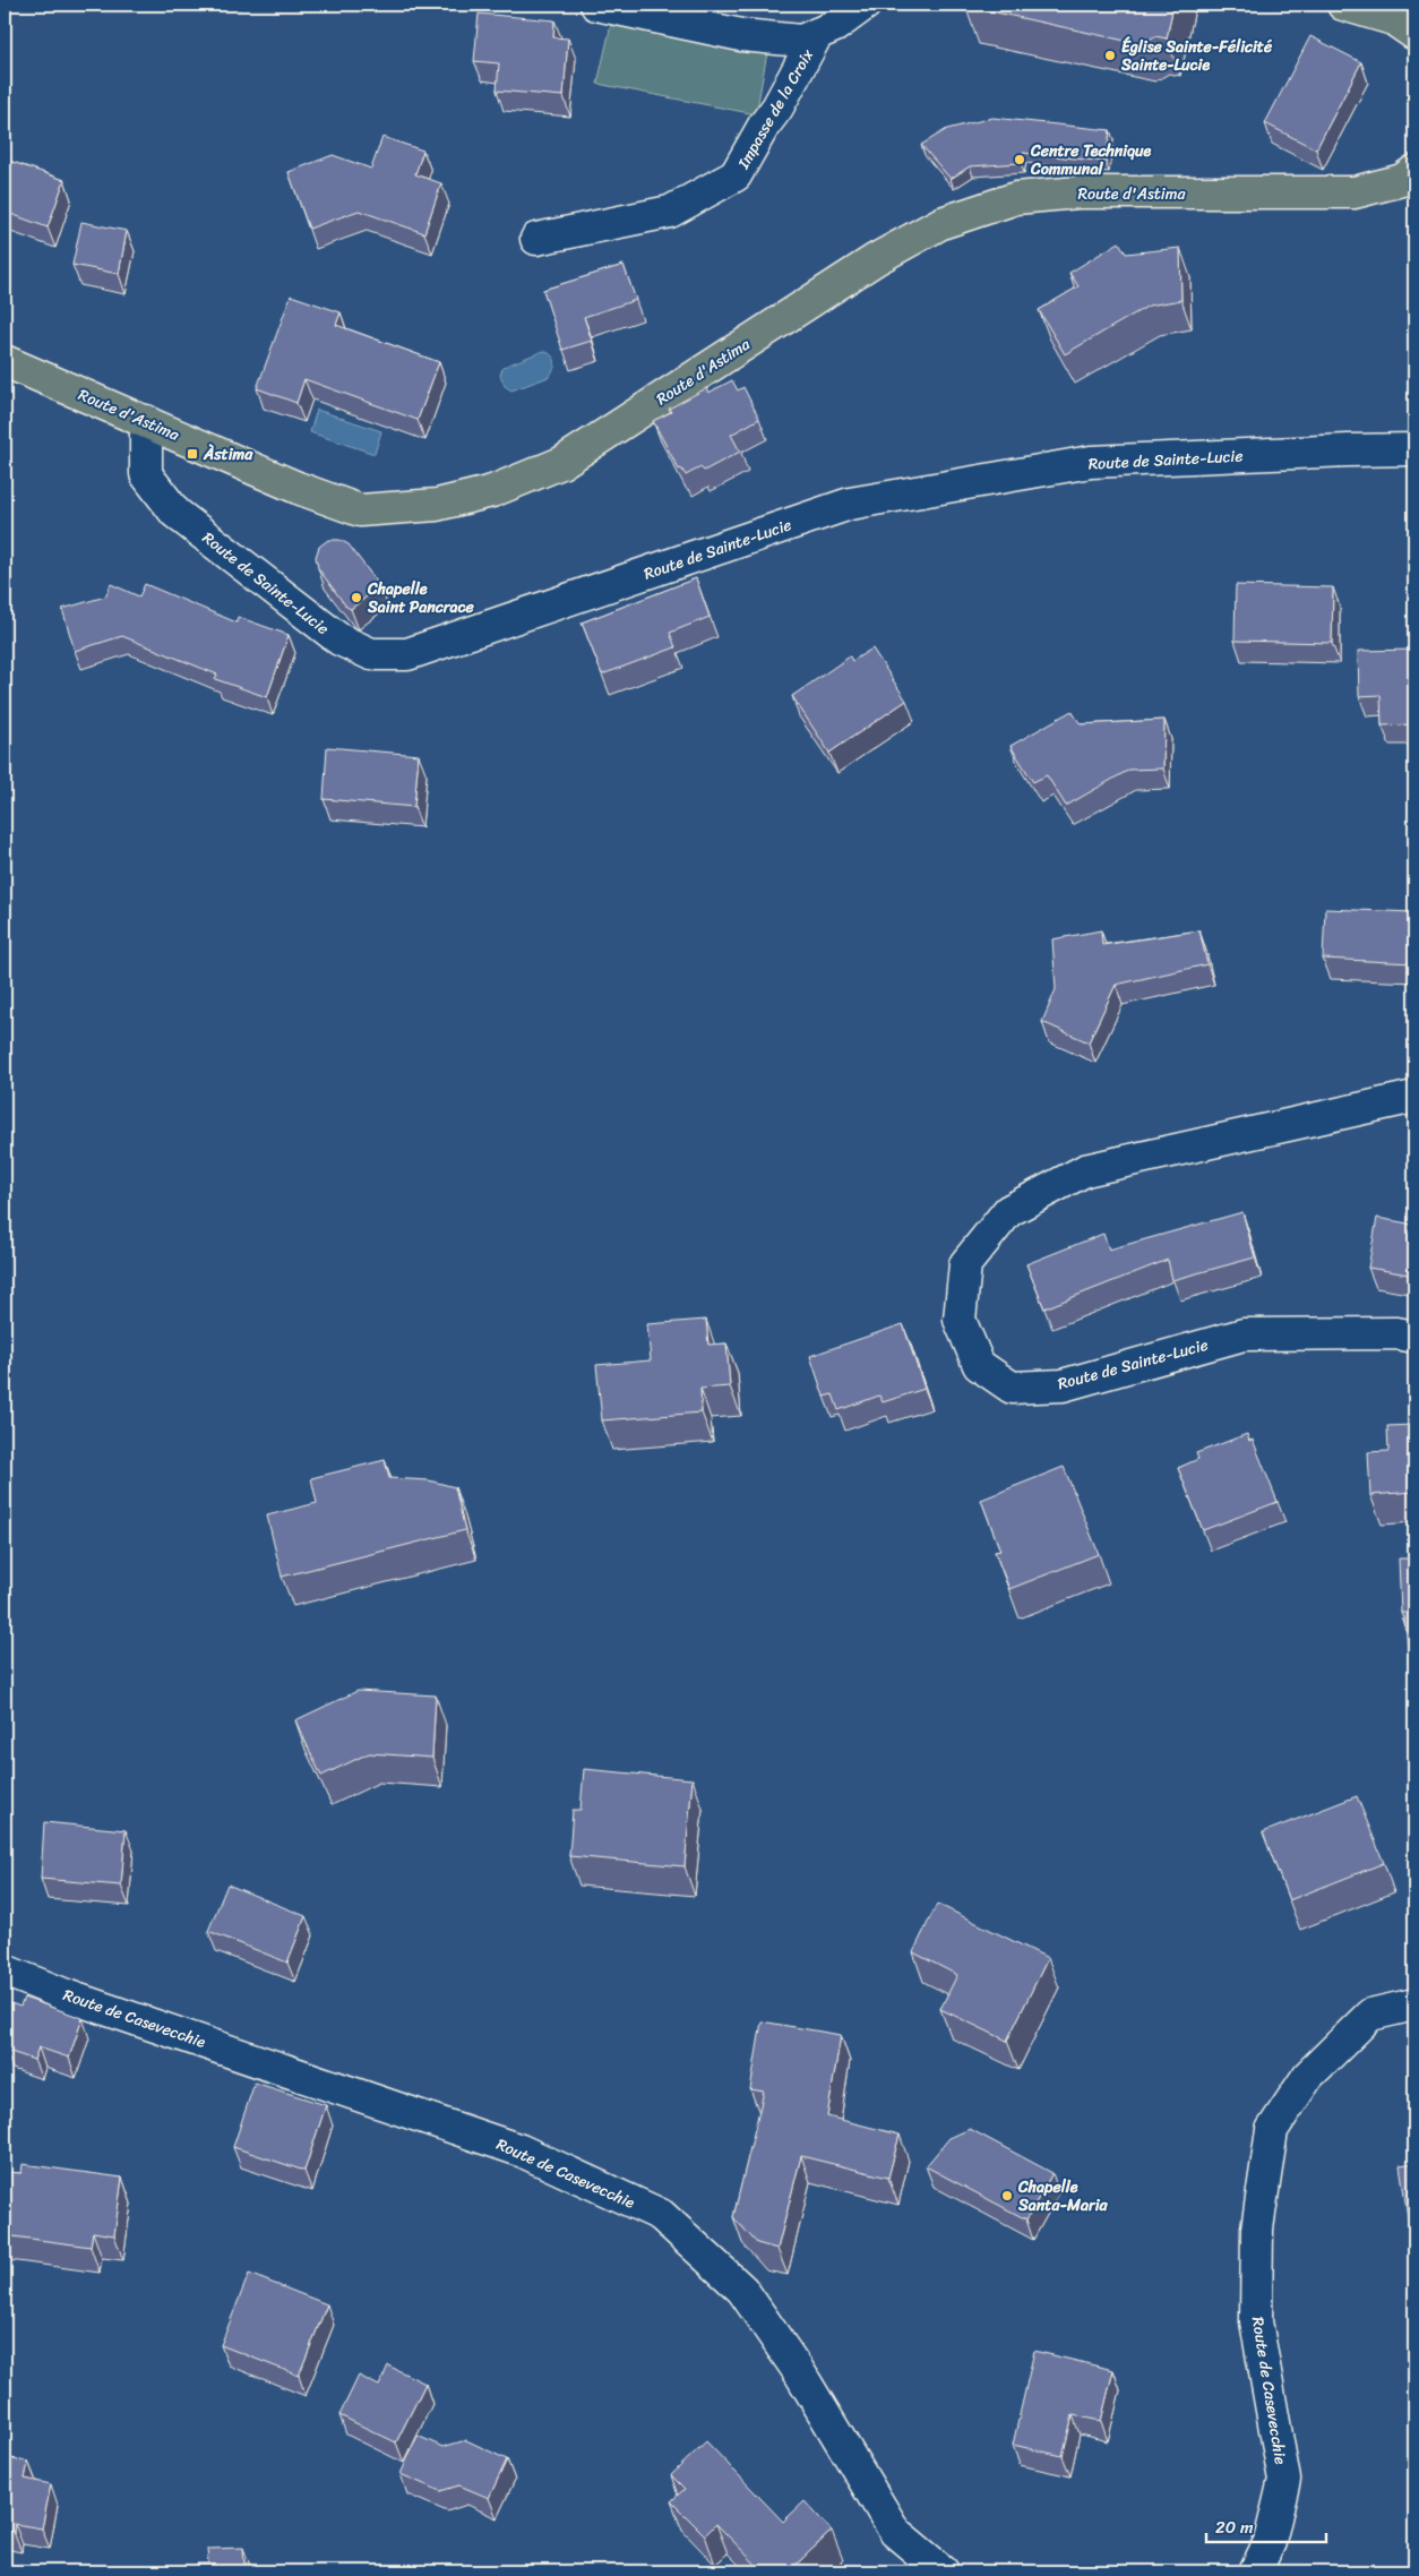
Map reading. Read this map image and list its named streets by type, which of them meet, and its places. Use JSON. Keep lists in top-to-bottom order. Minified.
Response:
{"streets":{"main road":["Route d'Astima"],"street":["Impasse de la Croix","Route de Sainte-Lucie","Route de Casevecchie"]},"crossings":[["Route d'Astima","Route de Sainte-Lucie"]],"places":{"other":["Église Sainte-Félicité Sainte-Lucie","Centre Technique Communal","Chapelle Saint Pancrace","Chapelle Santa-Maria"],"transit":["Àstima"]},"scale_bar":"20 m"}
